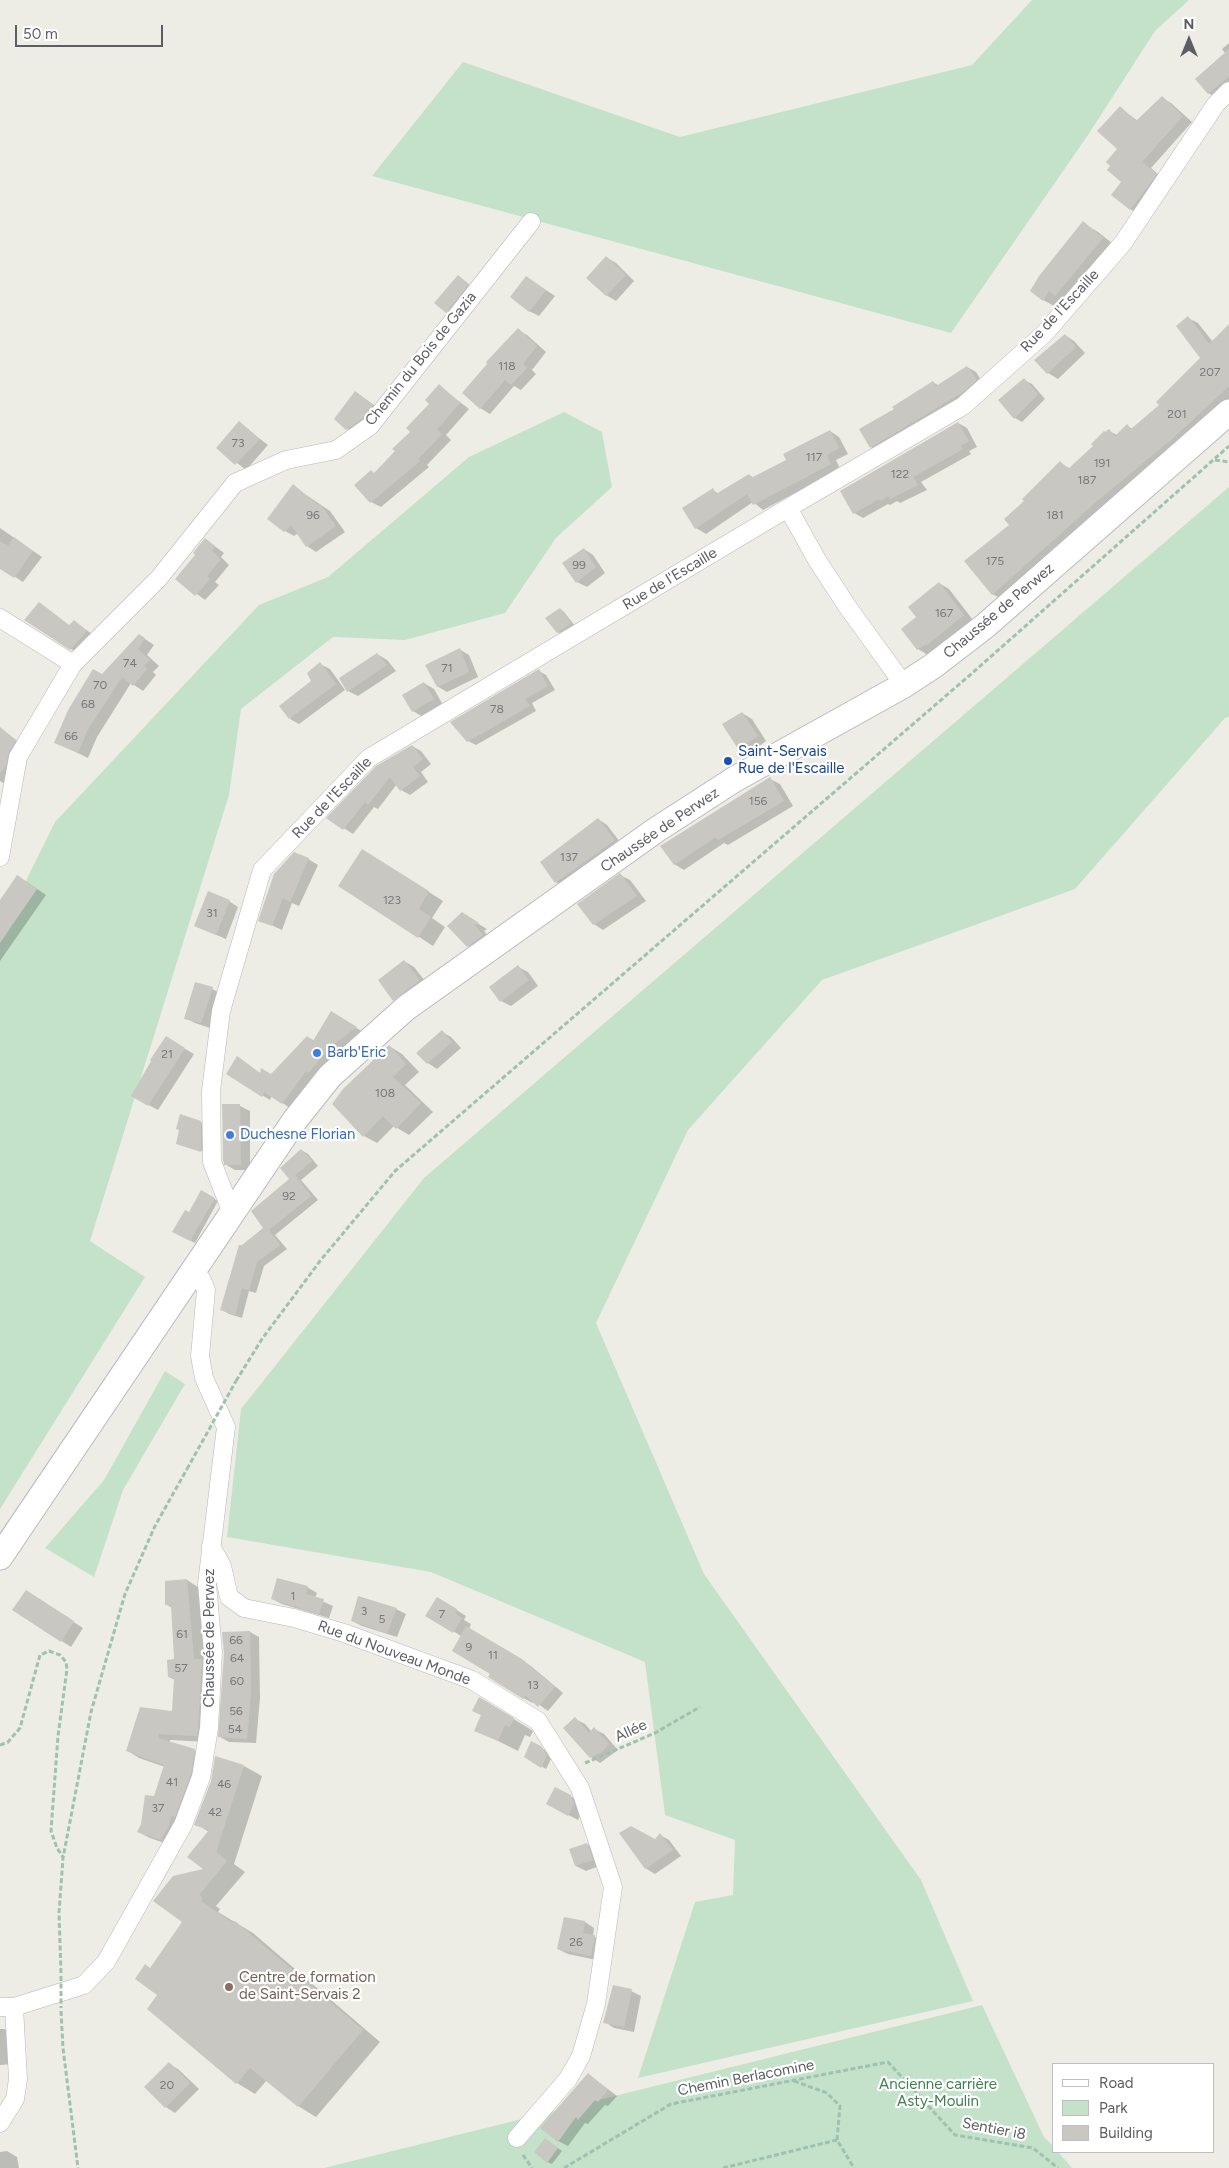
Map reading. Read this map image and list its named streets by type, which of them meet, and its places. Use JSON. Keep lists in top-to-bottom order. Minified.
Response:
{"streets":{"main road":["Chaussée de Perwez"],"street":["Rue de l'Escaille","Chemin du Bois de Gazia","Rue du Nouveau Monde"],"path":["Allée","Chemin Berlacomine","Sentier i8"]},"crossings":[["Rue de l'Escaille","Chaussée de Perwez"],["Chaussée de Perwez","Rue du Nouveau Monde"],["Rue du Nouveau Monde","Allée"],["Chemin Berlacomine","Sentier i8"]],"parks":["Ancienne carrière Asty-Moulin"],"places":["Saint-Servais Rue de l'Escaille","Barb'Eric","Duchesne Florian","Centre de formation de Saint-Servais 2"],"house_numbers":["118","207","201","73","117","191","122","187","96","181","175","99","167","74","71","70","68","78","66","156","137","123","31","21","108","92","1","3","7","5","61","66","9","11","64","57","60","13","56","54","41","46","37","42","26","20"],"legend":["Road","Park","Building"],"scale_bar":"50 m","north":"top"}
